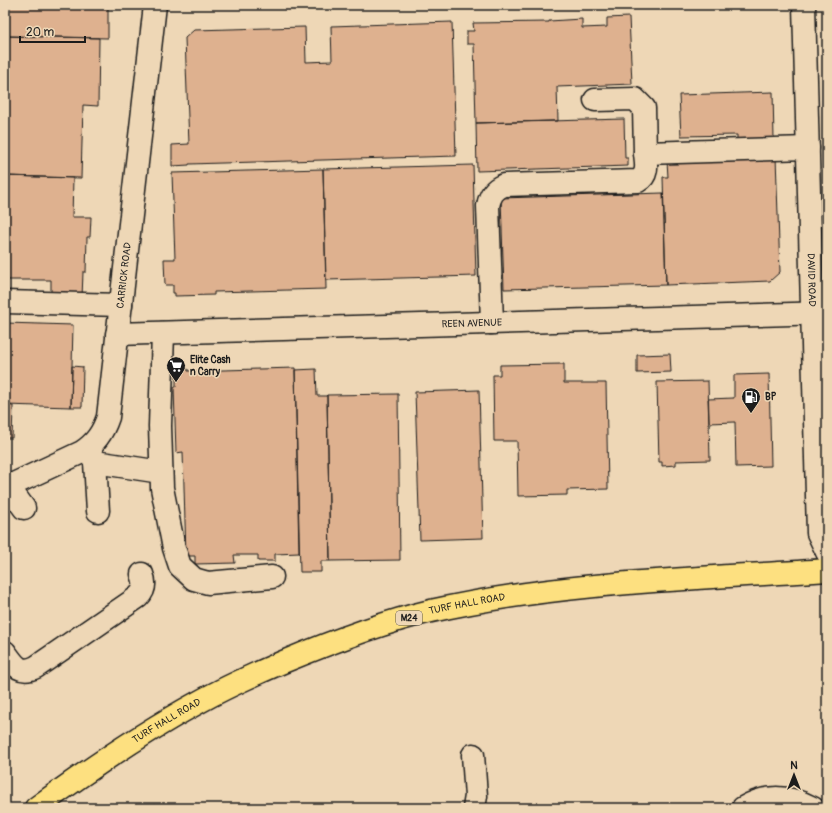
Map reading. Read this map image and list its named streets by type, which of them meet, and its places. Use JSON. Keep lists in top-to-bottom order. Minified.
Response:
{"streets":{"main road":["TURF HALL ROAD","M24"],"street":["CARRICK ROAD","DAVID ROAD","REEN AVENUE"]},"crossings":[["CARRICK ROAD","REEN AVENUE"],["DAVID ROAD","REEN AVENUE"]],"places":{"supermarket":["Elite Cash n Carry"],"fuel station":["BP"]},"scale_bar":"20 m","north":"top"}
